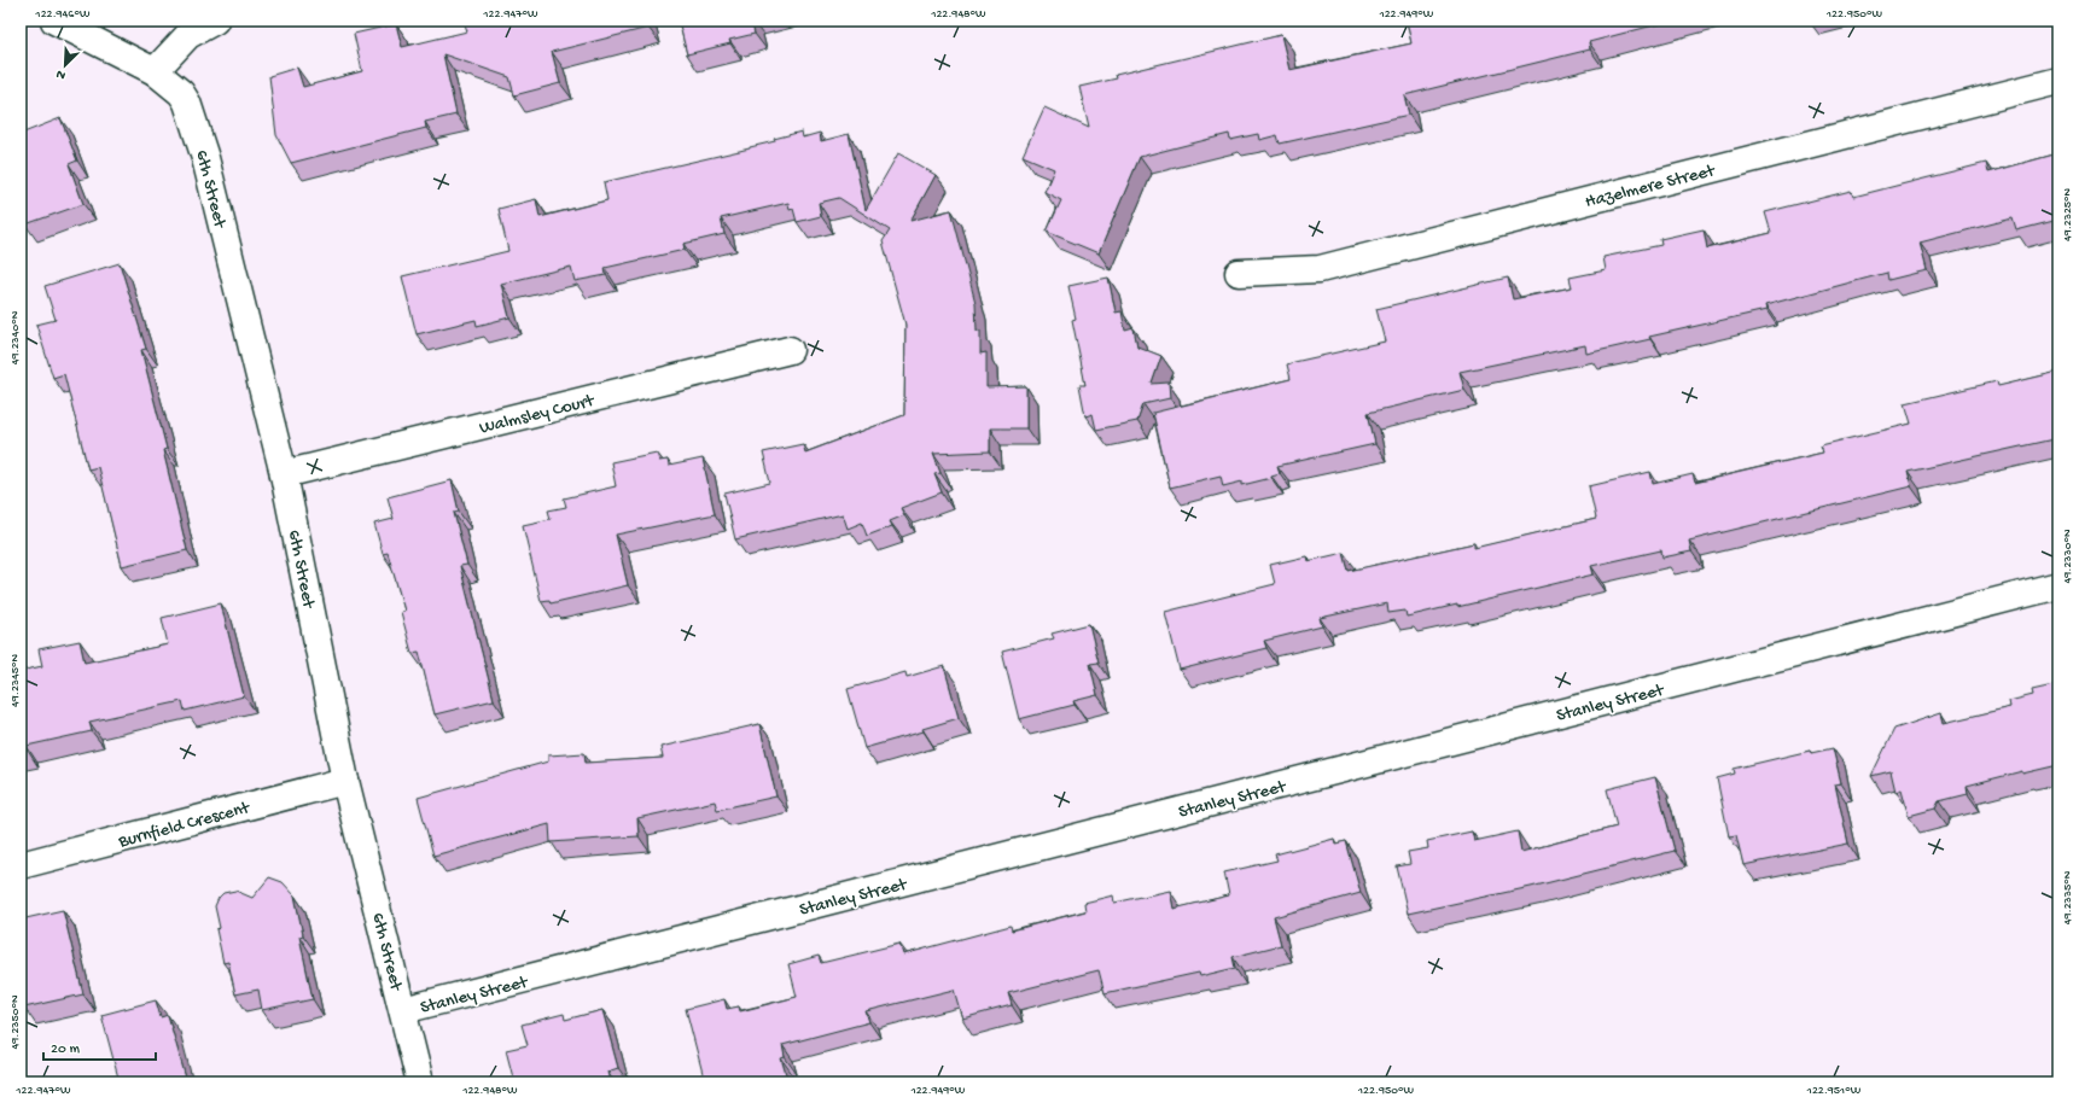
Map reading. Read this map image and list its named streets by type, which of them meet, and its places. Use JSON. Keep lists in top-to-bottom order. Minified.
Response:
{"streets":{"street":["Hazelmere Street","6th Street","Walmsley Court","Stanley Street","Burnfield Crescent"]},"crossings":[["6th Street","Walmsley Court"],["6th Street","Stanley Street"],["6th Street","Burnfield Crescent"]],"scale_bar":"20 m","north":"bottom left","coordinates":["122.946°W","122.947°W","122.948°W","122.949°W","122.950°W","49.2325°N","49.2340°N","49.2330°N","49.2345°N","49.2335°N","49.2350°N","122.951°W"]}
